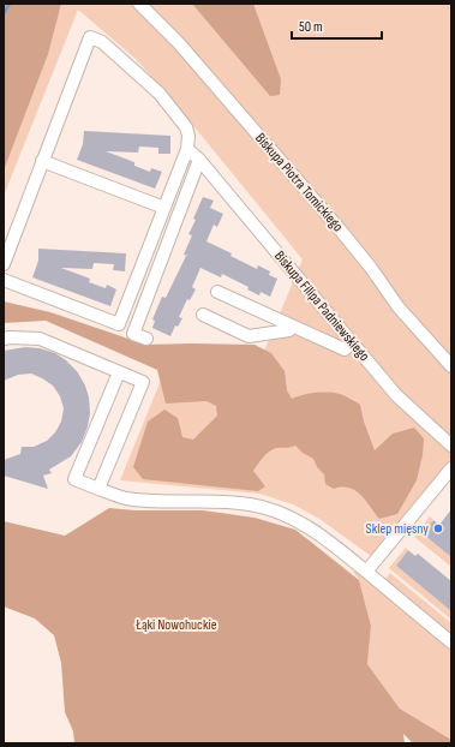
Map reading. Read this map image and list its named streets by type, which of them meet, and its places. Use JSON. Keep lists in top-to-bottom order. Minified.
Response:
{"streets":{"street":["Biskupa Piotra Tomickiego","Biskupa Filipa Padniewskiego"]},"parks":["Łąki Nowohuckie"],"places":["Sklep mięsny"],"scale_bar":"50 m"}
